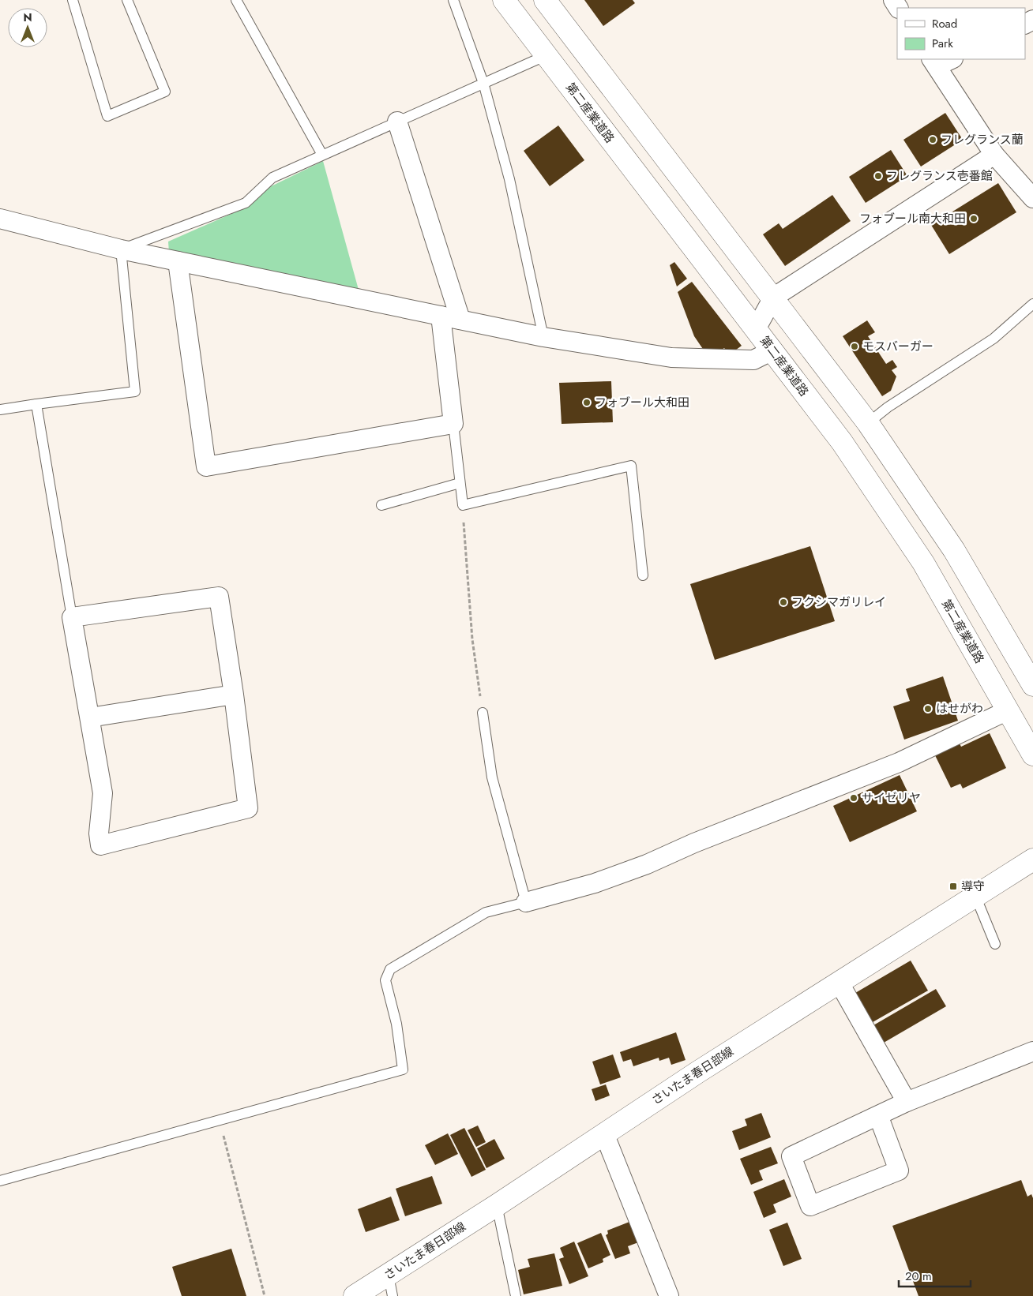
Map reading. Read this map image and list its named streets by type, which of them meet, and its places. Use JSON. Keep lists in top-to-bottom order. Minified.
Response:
{"streets":{"main road":["第二産業道路","さいたま春日部線"]},"places":{"other":["フレグランス蘭","フレグランス壱番館","フォブール南大和田","モスバーガー","フォブール大和田","フクシマガリレイ","はせがわ","サイゼリヤ"],"transit":["導守"]},"legend":["Road","Park"],"scale_bar":"20 m","north":"top"}
